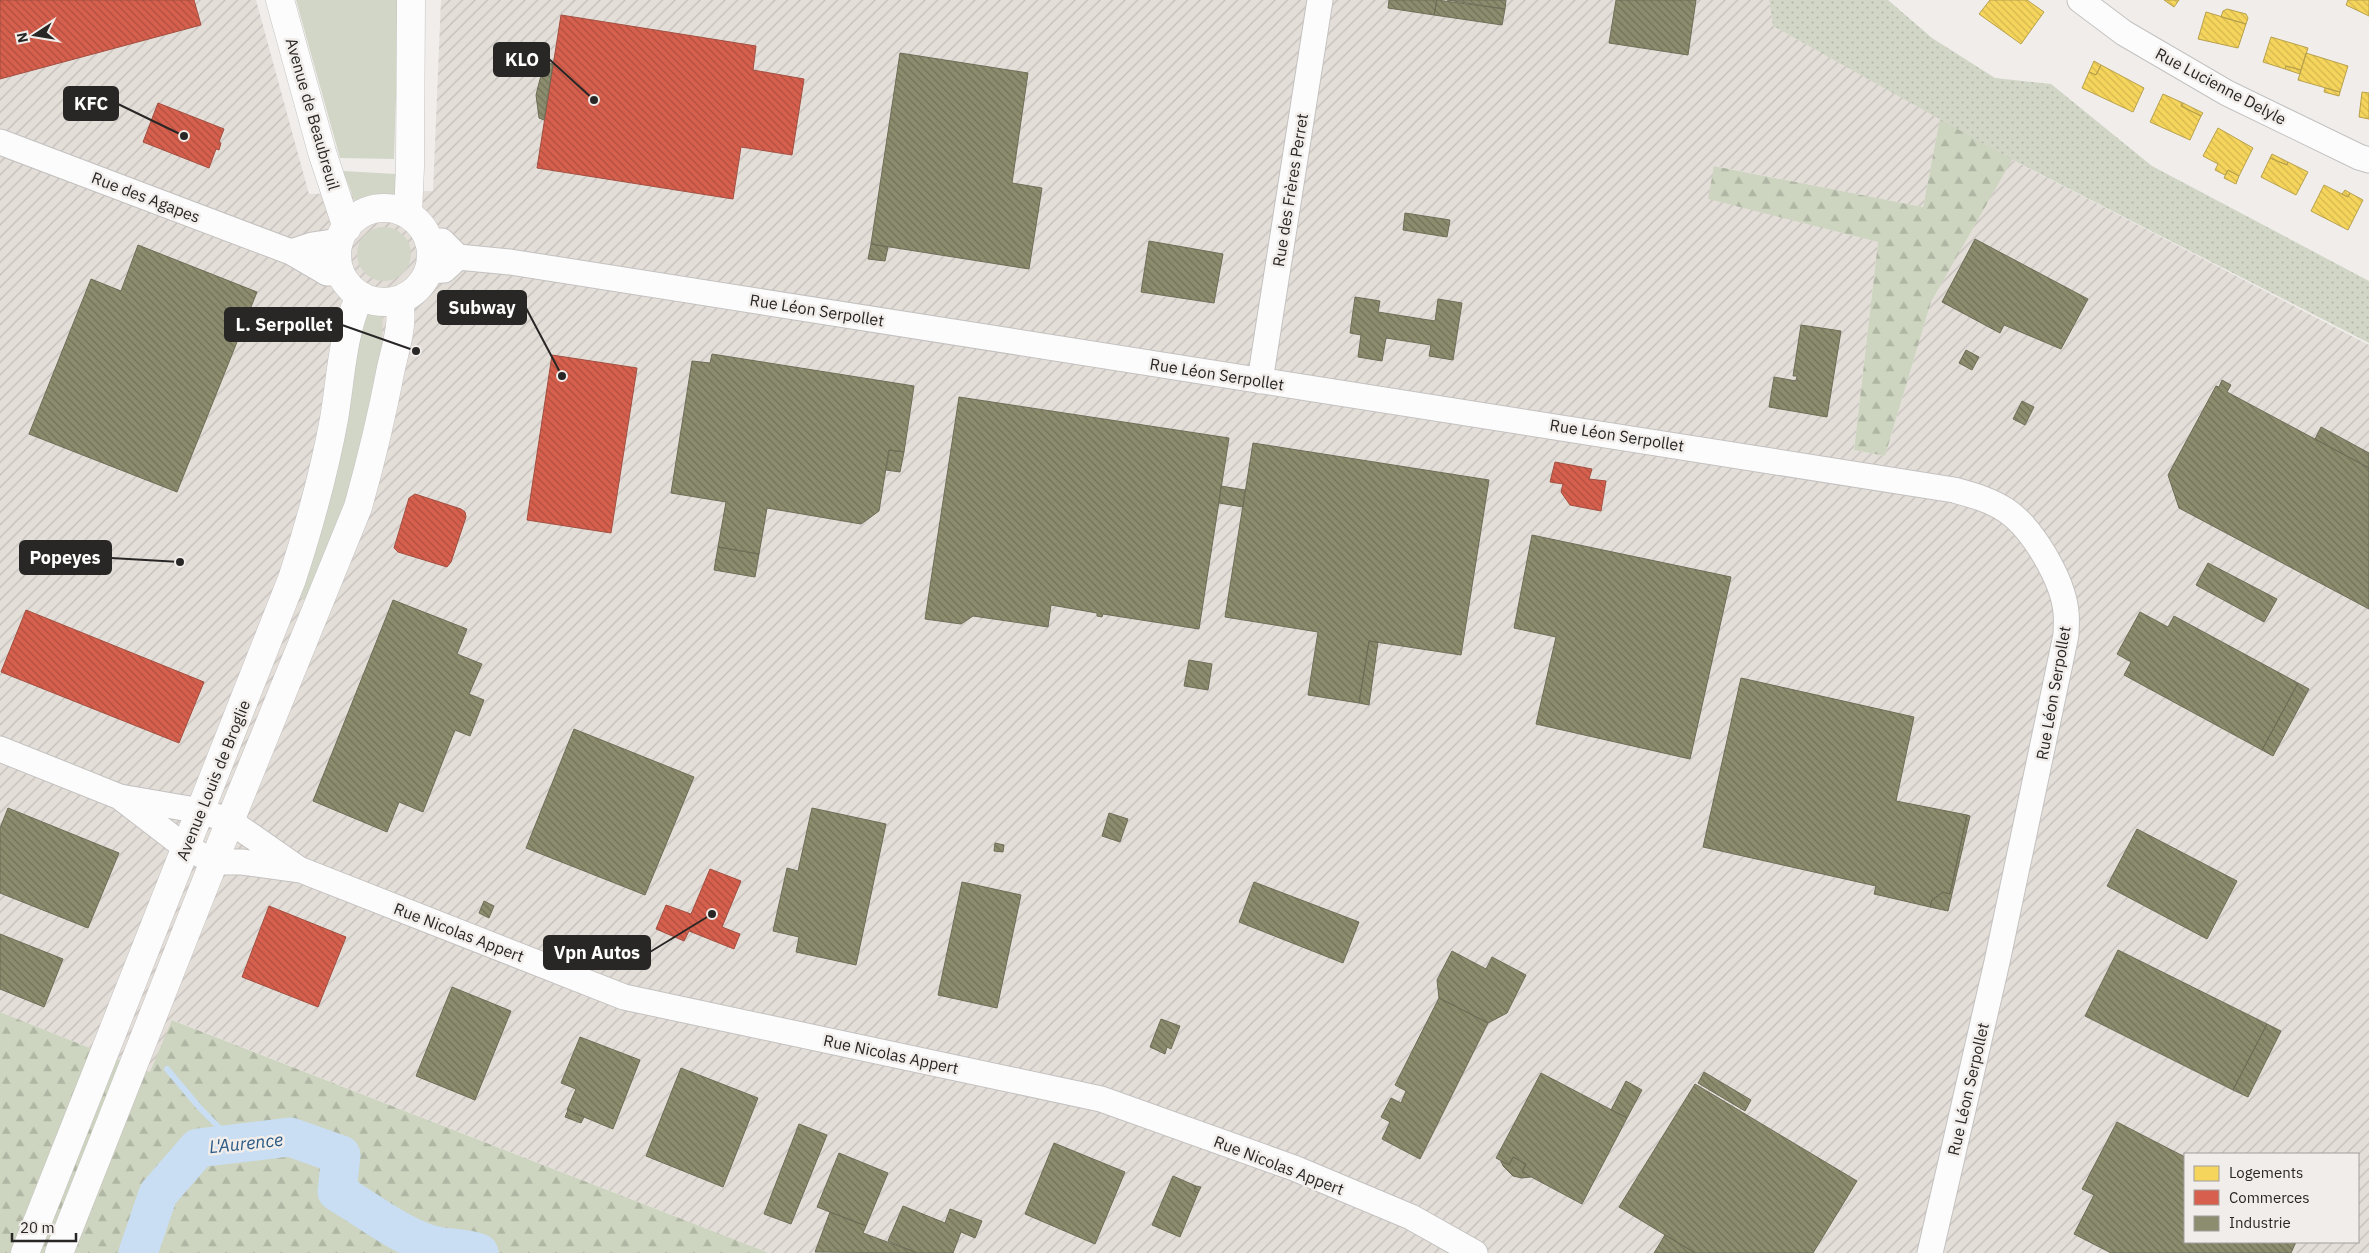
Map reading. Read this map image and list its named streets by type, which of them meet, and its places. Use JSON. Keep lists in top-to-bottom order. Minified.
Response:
{"streets":{"main road":["Avenue de Beaubreuil","Avenue Louis de Broglie"],"street":["Rue Lucienne Delyle","Rue des Frères Perret","Rue des Agapes","Rue Léon Serpollet","Rue Nicolas Appert"]},"crossings":[["Avenue de Beaubreuil","Rue des Agapes"],["Avenue de Beaubreuil","Avenue Louis de Broglie"],["Rue des Frères Perret","Rue Léon Serpollet"],["Rue des Agapes","Avenue Louis de Broglie"],["Avenue Louis de Broglie","Rue Nicolas Appert"]],"water":["L'Aurence"],"places":["KLO","KFC","L. Serpollet","Subway","Popeyes","Vpn Autos"],"legend":["Logements","Commerces","Industrie"],"scale_bar":"20 m","north":"left"}
